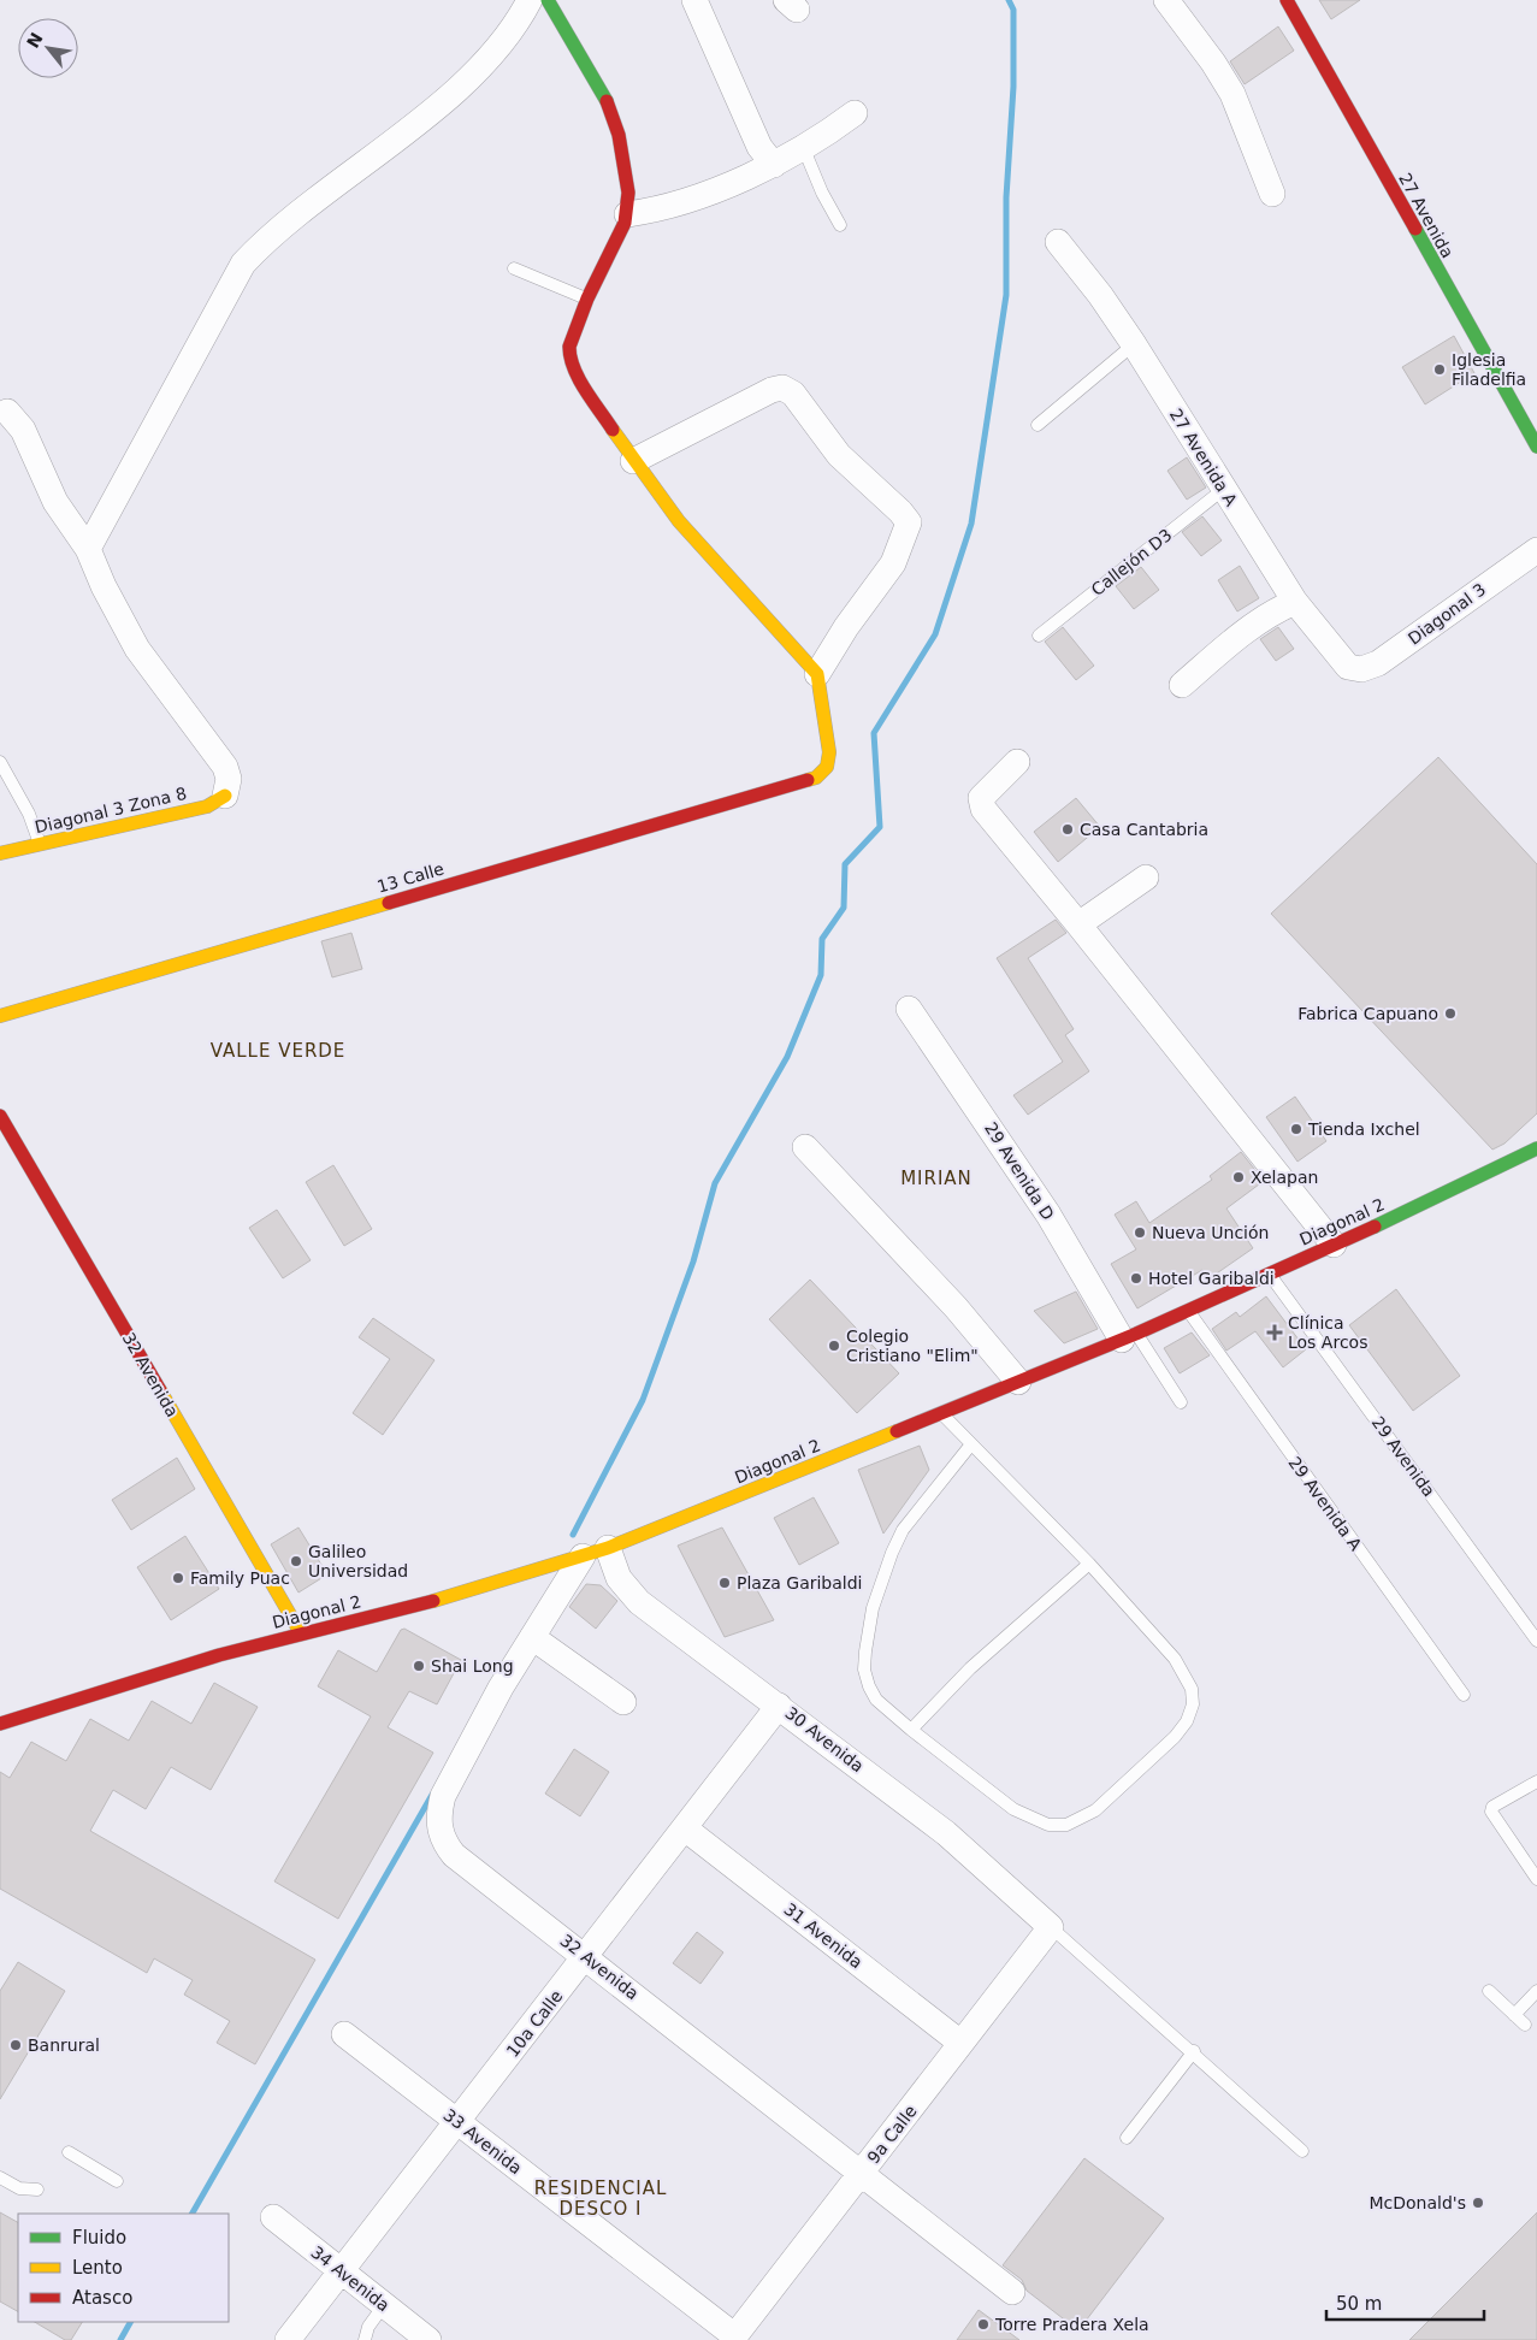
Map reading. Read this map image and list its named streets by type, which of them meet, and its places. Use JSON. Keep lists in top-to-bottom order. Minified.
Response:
{"streets":{"street":["27 Avenida","27 Avenida A","Diagonal 3","Diagonal 3 Zona 8","13 Calle","29 Avenida D","Diagonal 2","32 Avenida","30 Avenida","31 Avenida","10a Calle","9a Calle","33 Avenida","34 Avenida"],"lane":["Callejón D3","29 Avenida","29 Avenida A"]},"crossings":[["27 Avenida A","Callejón D3"],["27 Avenida A","Diagonal 3"],["29 Avenida D","Diagonal 2"],["Diagonal 2","32 Avenida"],["Diagonal 2","29 Avenida"],["Diagonal 2","29 Avenida A"],["Diagonal 2","30 Avenida"],["32 Avenida","10a Calle"],["32 Avenida","9a Calle"],["30 Avenida","10a Calle"],["30 Avenida","9a Calle"],["31 Avenida","10a Calle"],["31 Avenida","9a Calle"],["10a Calle","33 Avenida"],["10a Calle","34 Avenida"],["9a Calle","33 Avenida"]],"districts":["VALLE VERDE","MIRIAN","RESIDENCIAL DESCO I"],"places":{"other":["Iglesia Filadelfia","Casa Cantabria","Fabrica Capuano","Tienda Ixchel","Xelapan","Nueva Unción","Hotel Garibaldi","Colegio Cristiano \"Elim\"","Galileo Universidad","Family Puac","Plaza Garibaldi","Shai Long","Banrural","McDonald's","Torre Pradera Xela"],"health":["Clínica Los Arcos"]},"legend":["Fluido","Lento","Atasco"],"scale_bar":"50 m","north":"top left"}
